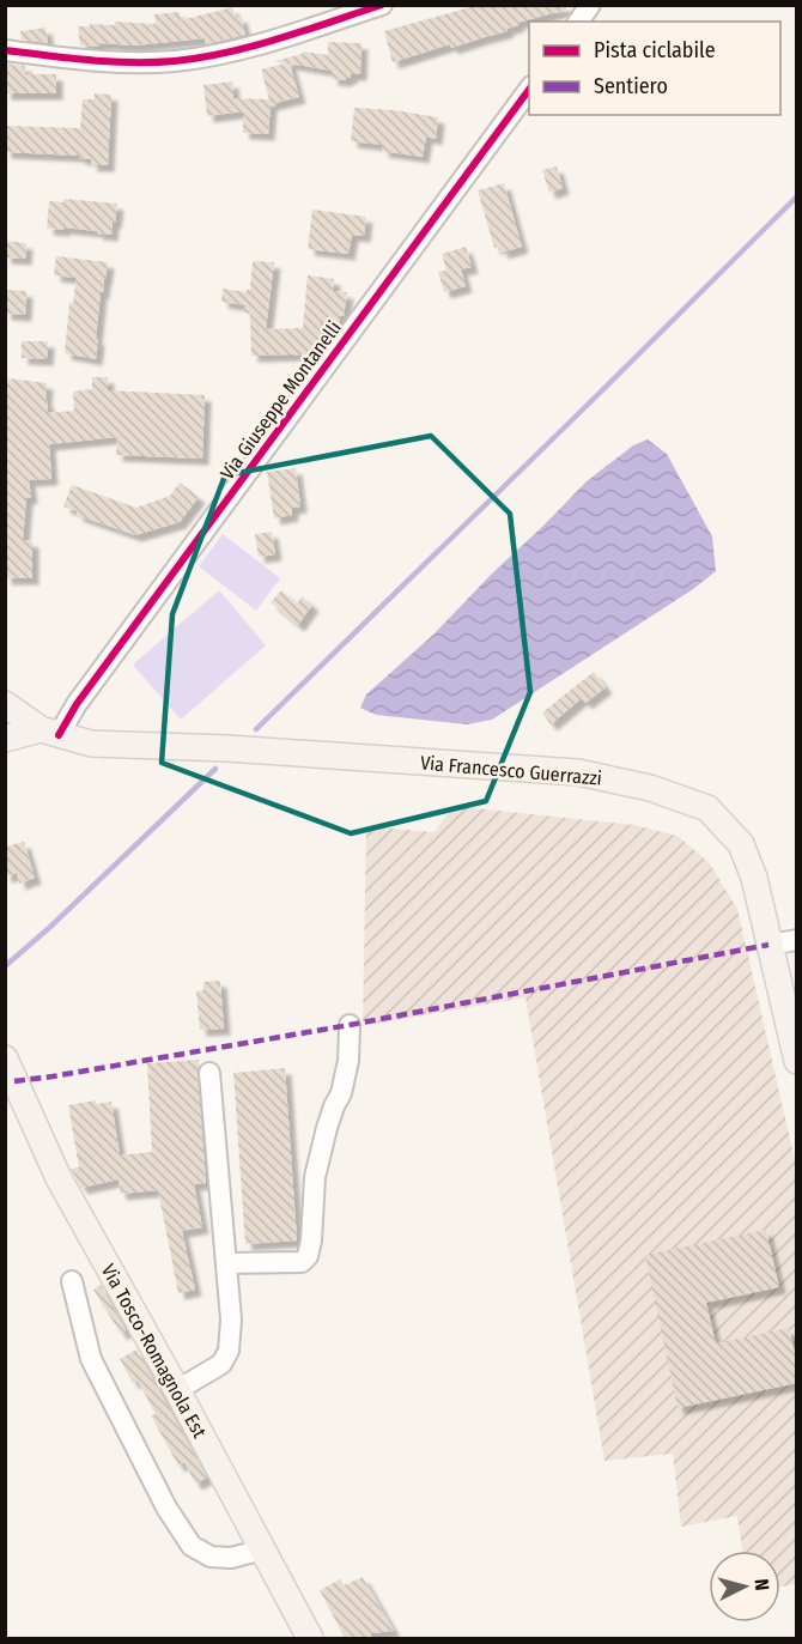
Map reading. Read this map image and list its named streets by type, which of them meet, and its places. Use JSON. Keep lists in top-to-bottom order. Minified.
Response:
{"streets":{"main road":["Via Francesco Guerrazzi","Via Tosco-Romagnola Est"],"street":["Via Giuseppe Montanelli"]},"crossings":[["Via Giuseppe Montanelli","Via Francesco Guerrazzi"]],"legend":["Pista ciclabile","Sentiero"],"north":"right"}
